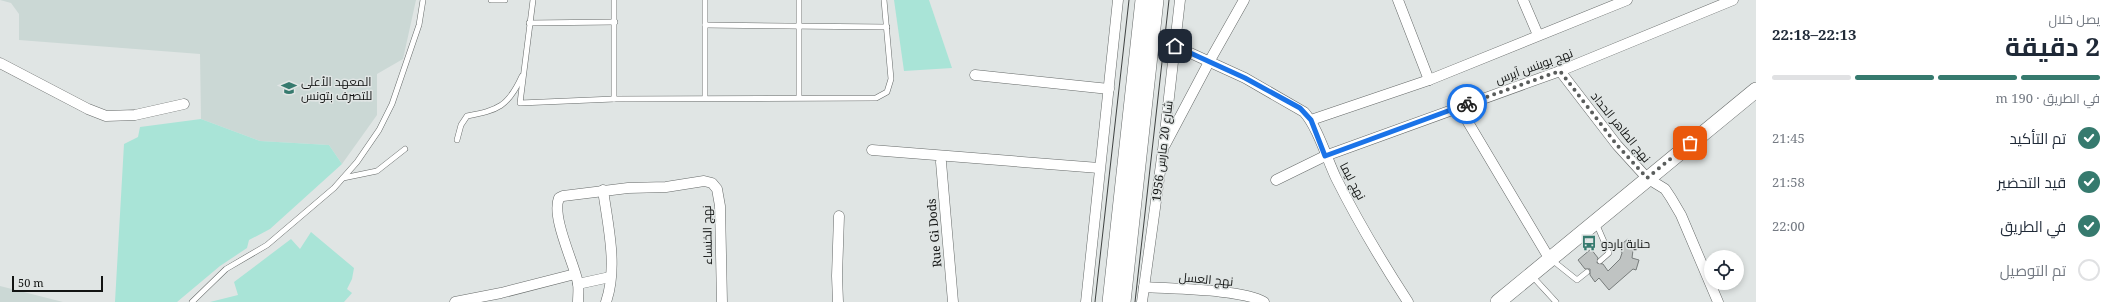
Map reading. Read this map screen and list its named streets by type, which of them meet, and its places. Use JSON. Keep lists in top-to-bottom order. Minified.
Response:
{"streets":{"main road":["شارع 20 مارس 1956"],"street":["نهج بوينس آيرس","نهج الطاهر الحداد","نهج ليما","Rue Gi Dods","نهج الخنساء","نهج العسل"]},"crossings":[["نهج بوينس آيرس","نهج الطاهر الحداد"],["نهج بوينس آيرس","نهج ليما"],["شارع 20 مارس 1956","نهج ليما"],["شارع 20 مارس 1956","نهج العسل"]],"places":{"school or university":["المعهد الأعلى للتصرف بتونس"],"bus stop":["حناية باردو"]},"scale_bar":"50 m","page":{"heading":["2 دقيقة","يصل خلال","22:13–22:18"],"bar":"في الطريق · 190 m","list":[["تم التأكيد","21:45"],["قيد التحضير","21:58"],["في الطريق","22:00"],"تم التوصيل"],"scale":"50 m"}}
